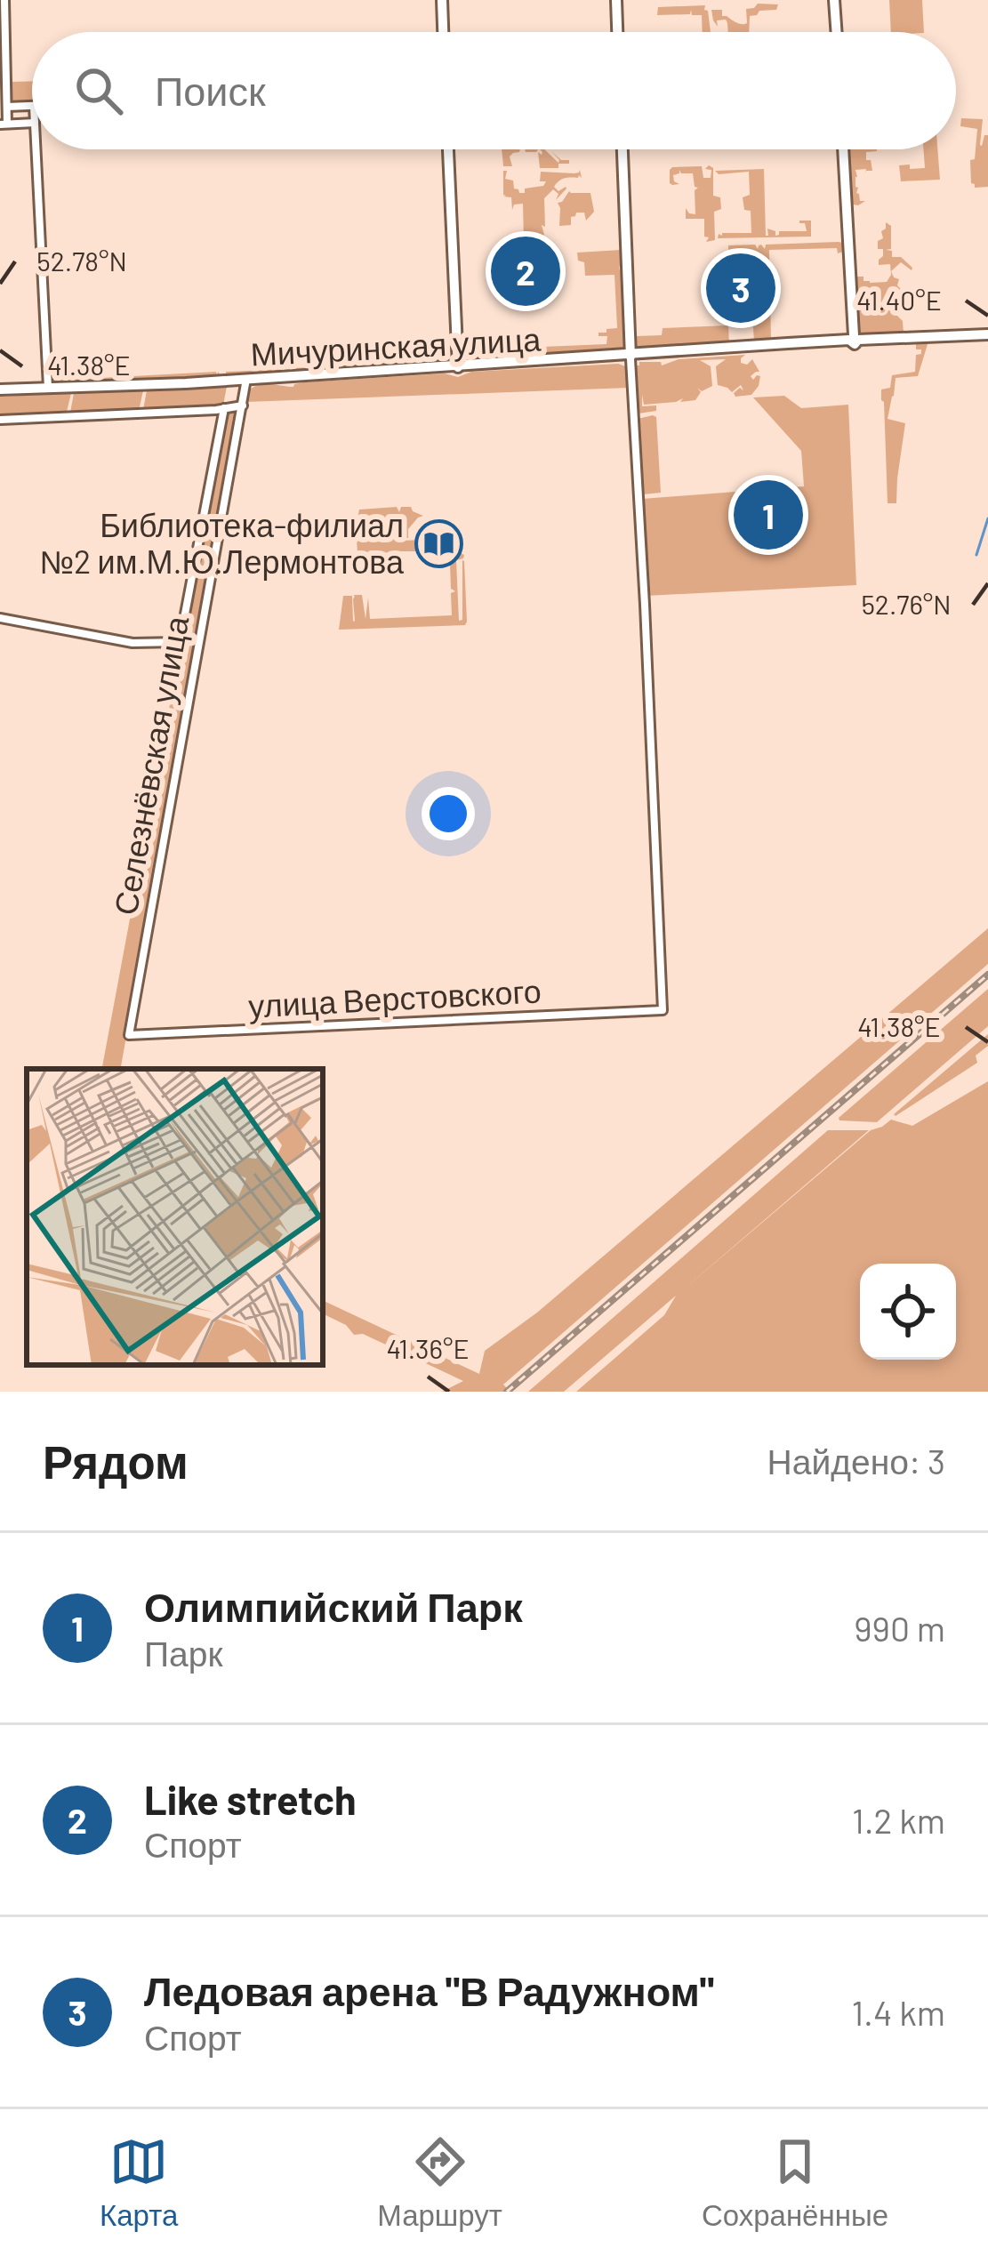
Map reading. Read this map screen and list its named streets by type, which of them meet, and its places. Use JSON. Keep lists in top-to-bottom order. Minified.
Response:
{"streets":{"main road":["Мичуринская улица"],"street":["Селезнёвская улица","улица Верстовского"]},"crossings":[["Мичуринская улица","Селезнёвская улица"],["Мичуринская улица","улица Верстовского"],["Селезнёвская улица","улица Верстовского"]],"places":{"library":["Библиотека-филиал №2 им.М.Ю.Лермонтова"]},"page":{"search":"Поиск","pins":["2","3","1"],"heading":["Рядом","Найдено: 3"],"list":[{"mark":"1","name":"Олимпийский Парк","note":"Парк","value":"990 m"},{"mark":"2","name":"Like stretch","note":"Спорт","value":"1.2 km"},{"mark":"3","name":"Ледовая арена \"В Радужном\"","note":"Спорт","value":"1.4 km"}],"nav":["Карта","Маршрут","Сохранённые"]},"coordinates":["52.78°N","41.40°E","41.38°E","52.76°N","41.36°E"]}
